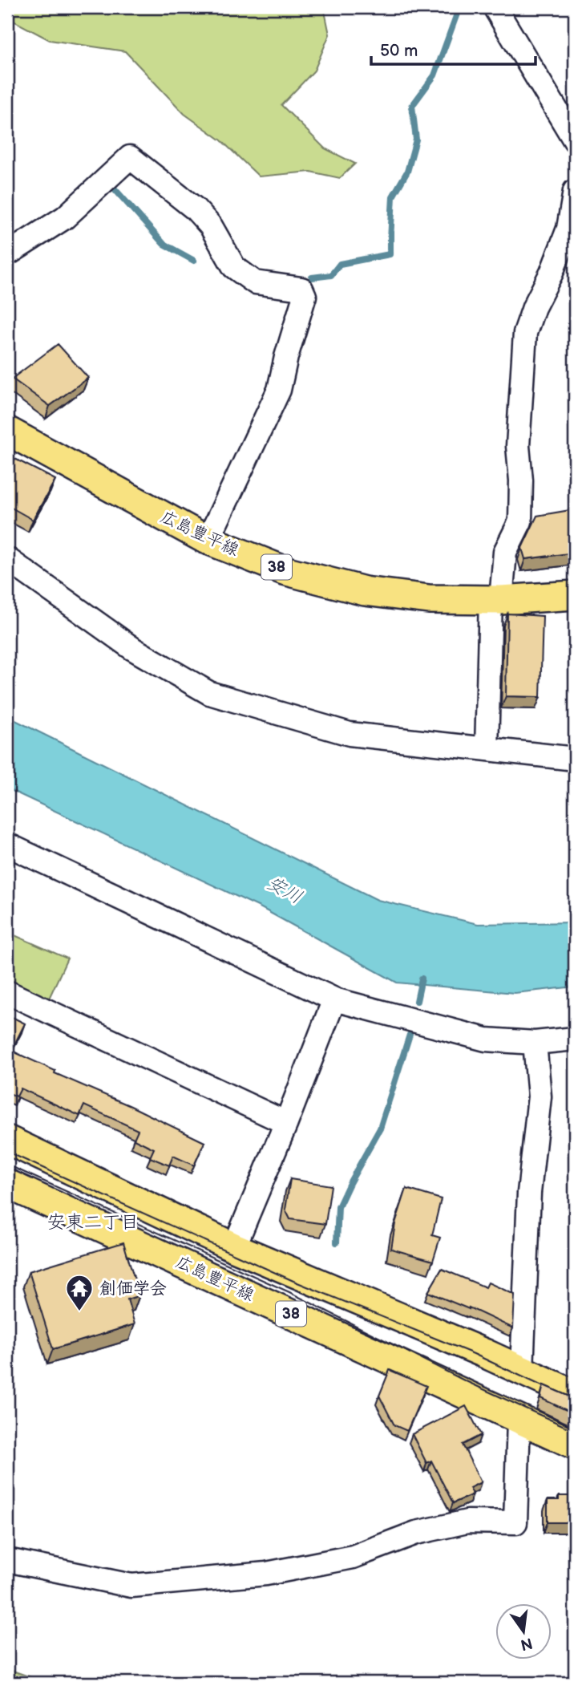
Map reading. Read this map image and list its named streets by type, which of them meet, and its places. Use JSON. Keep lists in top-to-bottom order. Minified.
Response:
{"streets":{"main road":["広島豊平線","38"]},"districts":["安東二丁目"],"water":["安川"],"places":{"temple":["創価学会"]},"scale_bar":"50 m","north":"bottom"}
